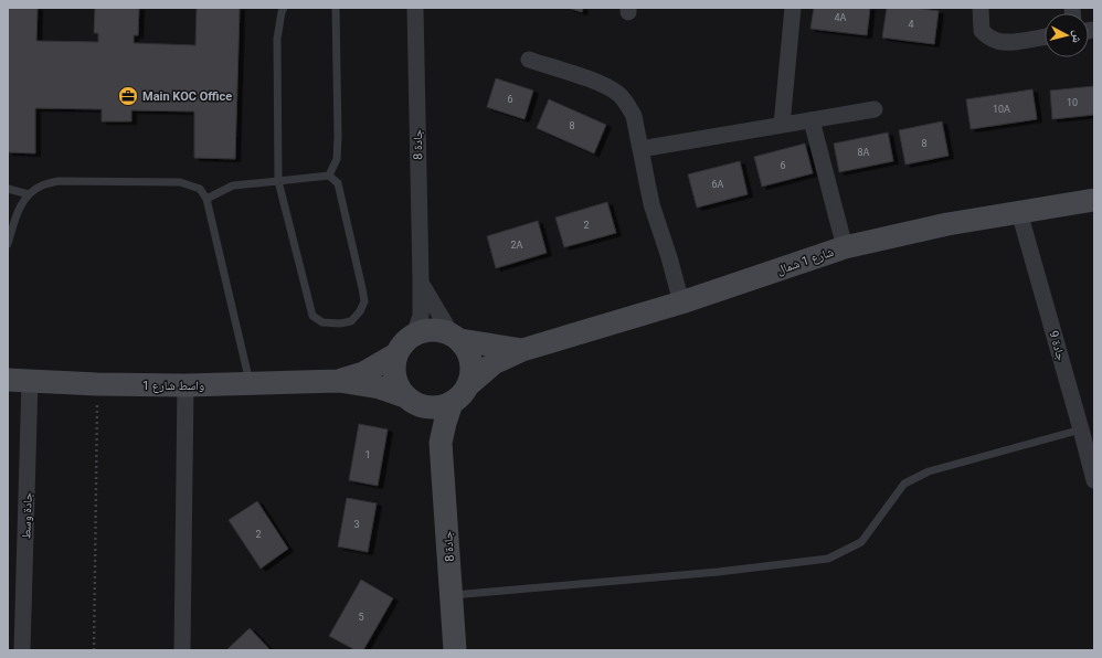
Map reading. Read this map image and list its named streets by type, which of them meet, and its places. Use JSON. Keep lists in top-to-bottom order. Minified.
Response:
{"streets":{"main road":["جادة 8","شارع 1 شمال","واسط شارع 1"],"street":["جادة 9","جادة وسط"]},"crossings":[["جادة 8","شارع 1 شمال"],["جادة 8","واسط شارع 1"],["شارع 1 شمال","جادة 9"],["شارع 1 شمال","واسط شارع 1"],["واسط شارع 1","جادة وسط"]],"places":{"office":["Main KOC Office"]},"house_numbers":["4A","4","6","10","10A","8","8","8A","6","6A","2","2A","1","3","2","5"],"north":"right"}
